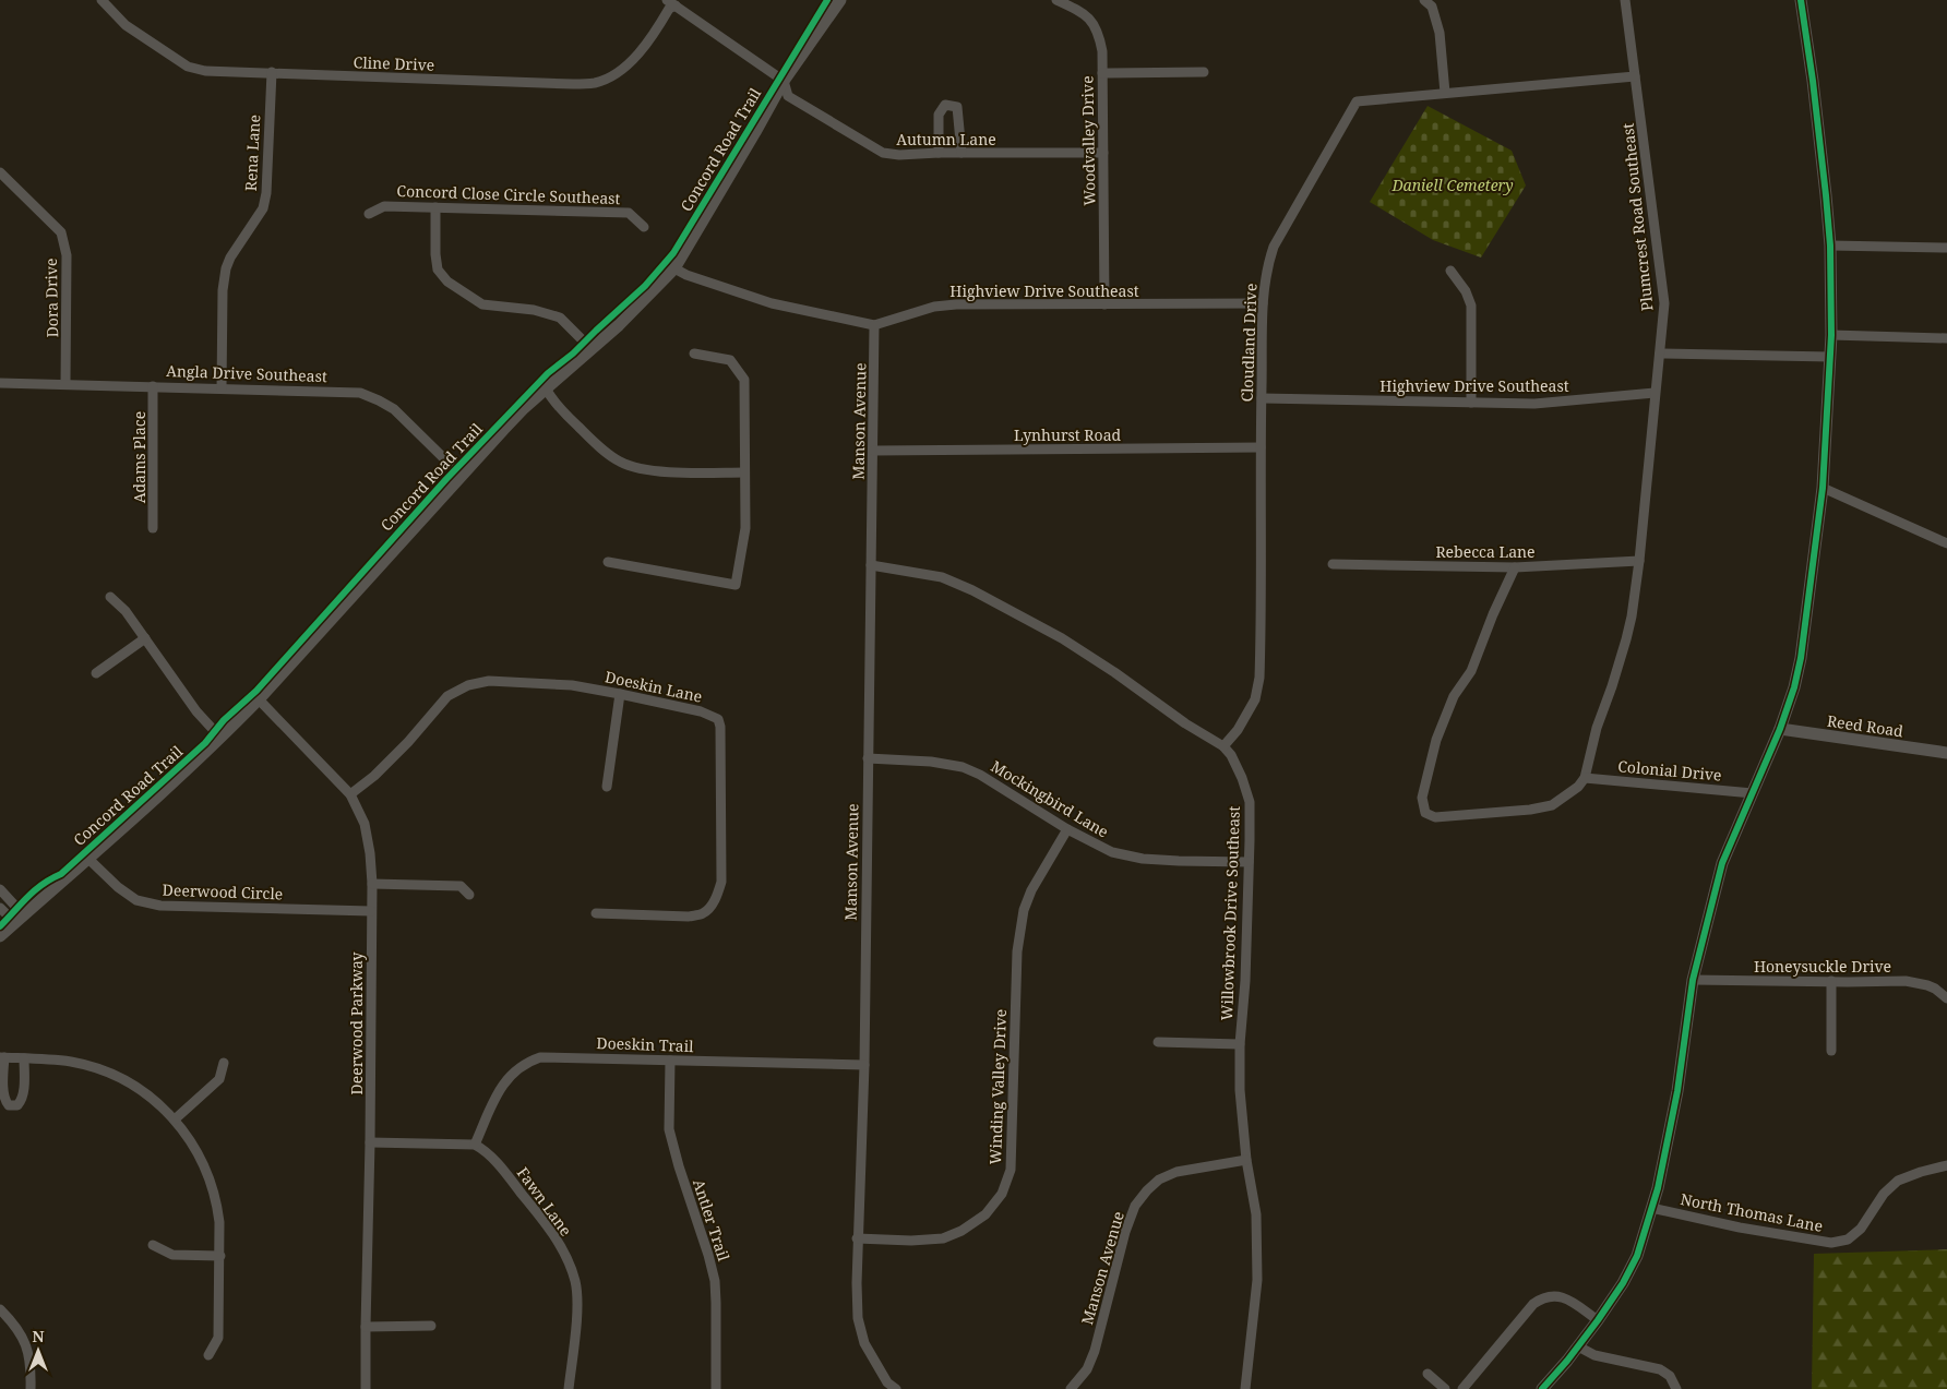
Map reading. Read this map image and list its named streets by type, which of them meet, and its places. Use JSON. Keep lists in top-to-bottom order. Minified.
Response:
{"streets":{"street":["Cline Drive","Autumn Lane","Woodvalley Drive","Rena Lane","Concord Close Circle Southeast","Plumcrest Road Southeast","Highview Drive Southeast","Dora Drive","Cloudland Drive","Angla Drive Southeast","Manson Avenue","Lynhurst Road","Adams Place","Rebecca Lane","Doeskin Lane","Reed Road","Colonial Drive","Mockingbird Lane","Deerwood Circle","Willowbrook Drive Southeast","Honeysuckle Drive","Deerwood Parkway","Doeskin Trail","Winding Valley Drive","Fawn Lane","North Thomas Lane","Antler Trail"],"cycle path":["Concord Road Trail"]},"crossings":[["Cline Drive","Rena Lane"],["Autumn Lane","Woodvalley Drive"],["Woodvalley Drive","Highview Drive Southeast"],["Rena Lane","Angla Drive Southeast"],["Plumcrest Road Southeast","Highview Drive Southeast"],["Plumcrest Road Southeast","Cloudland Drive"],["Plumcrest Road Southeast","Rebecca Lane"],["Plumcrest Road Southeast","Colonial Drive"],["Highview Drive Southeast","Cloudland Drive"],["Highview Drive Southeast","Manson Avenue"],["Dora Drive","Angla Drive Southeast"],["Cloudland Drive","Lynhurst Road"],["Cloudland Drive","Willowbrook Drive Southeast"],["Angla Drive Southeast","Adams Place"],["Manson Avenue","Lynhurst Road"],["Manson Avenue","Mockingbird Lane"],["Manson Avenue","Willowbrook Drive Southeast"],["Manson Avenue","Doeskin Trail"],["Manson Avenue","Winding Valley Drive"],["Doeskin Lane","Deerwood Parkway"],["Mockingbird Lane","Willowbrook Drive Southeast"],["Mockingbird Lane","Winding Valley Drive"],["Deerwood Circle","Deerwood Parkway"],["Doeskin Trail","Fawn Lane"],["Doeskin Trail","Antler Trail"]],"parks":["Daniell Cemetery"],"north":"top"}
